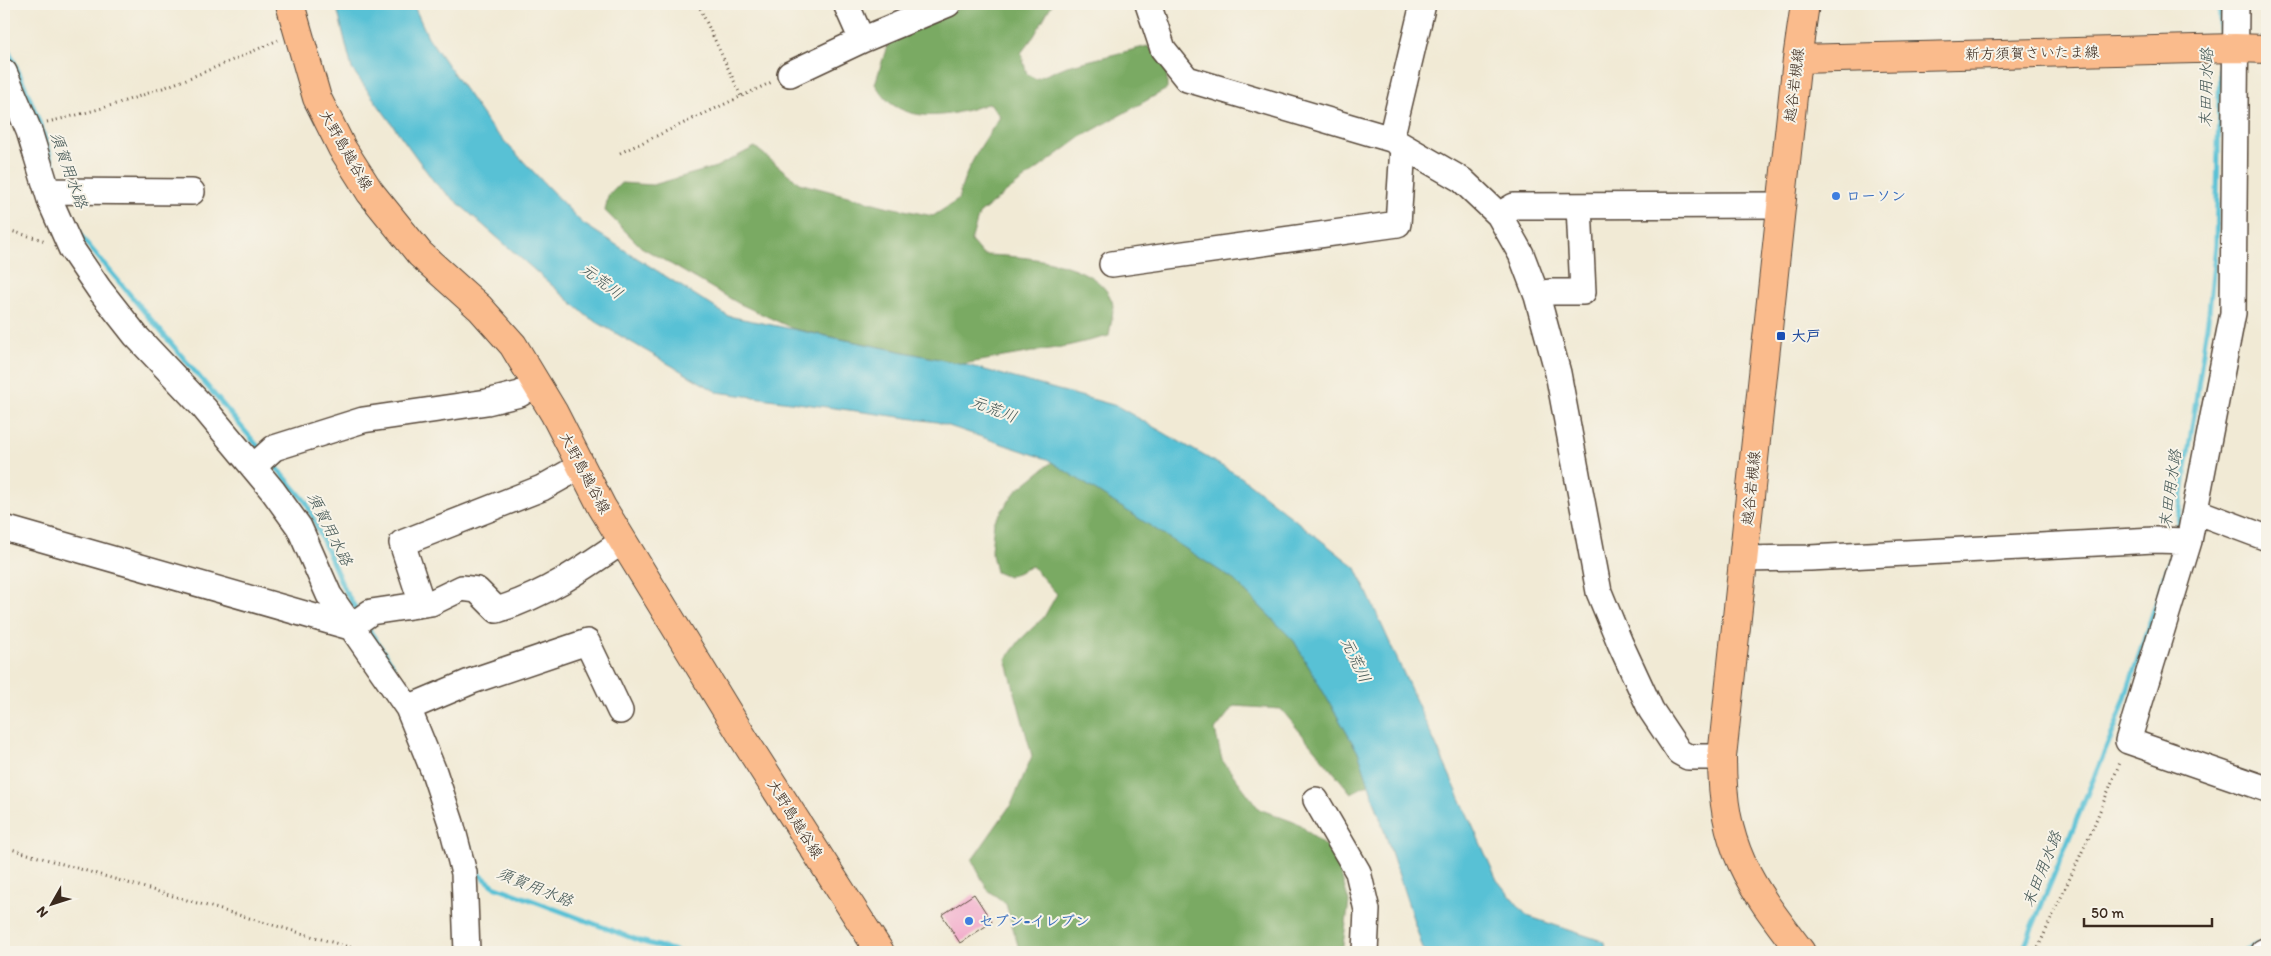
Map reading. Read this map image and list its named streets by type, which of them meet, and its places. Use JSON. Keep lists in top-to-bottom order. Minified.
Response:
{"streets":{"main road":["新方須賀さいたま線","越谷岩槻線","大野島越谷線"]},"crossings":[["新方須賀さいたま線","越谷岩槻線"]],"water":["末田用水路","須賀用水路","元荒川"],"places":{"other":["ローソン","セブン-イレブン"],"transit":["大戸"]},"scale_bar":"50 m","north":"bottom left"}
